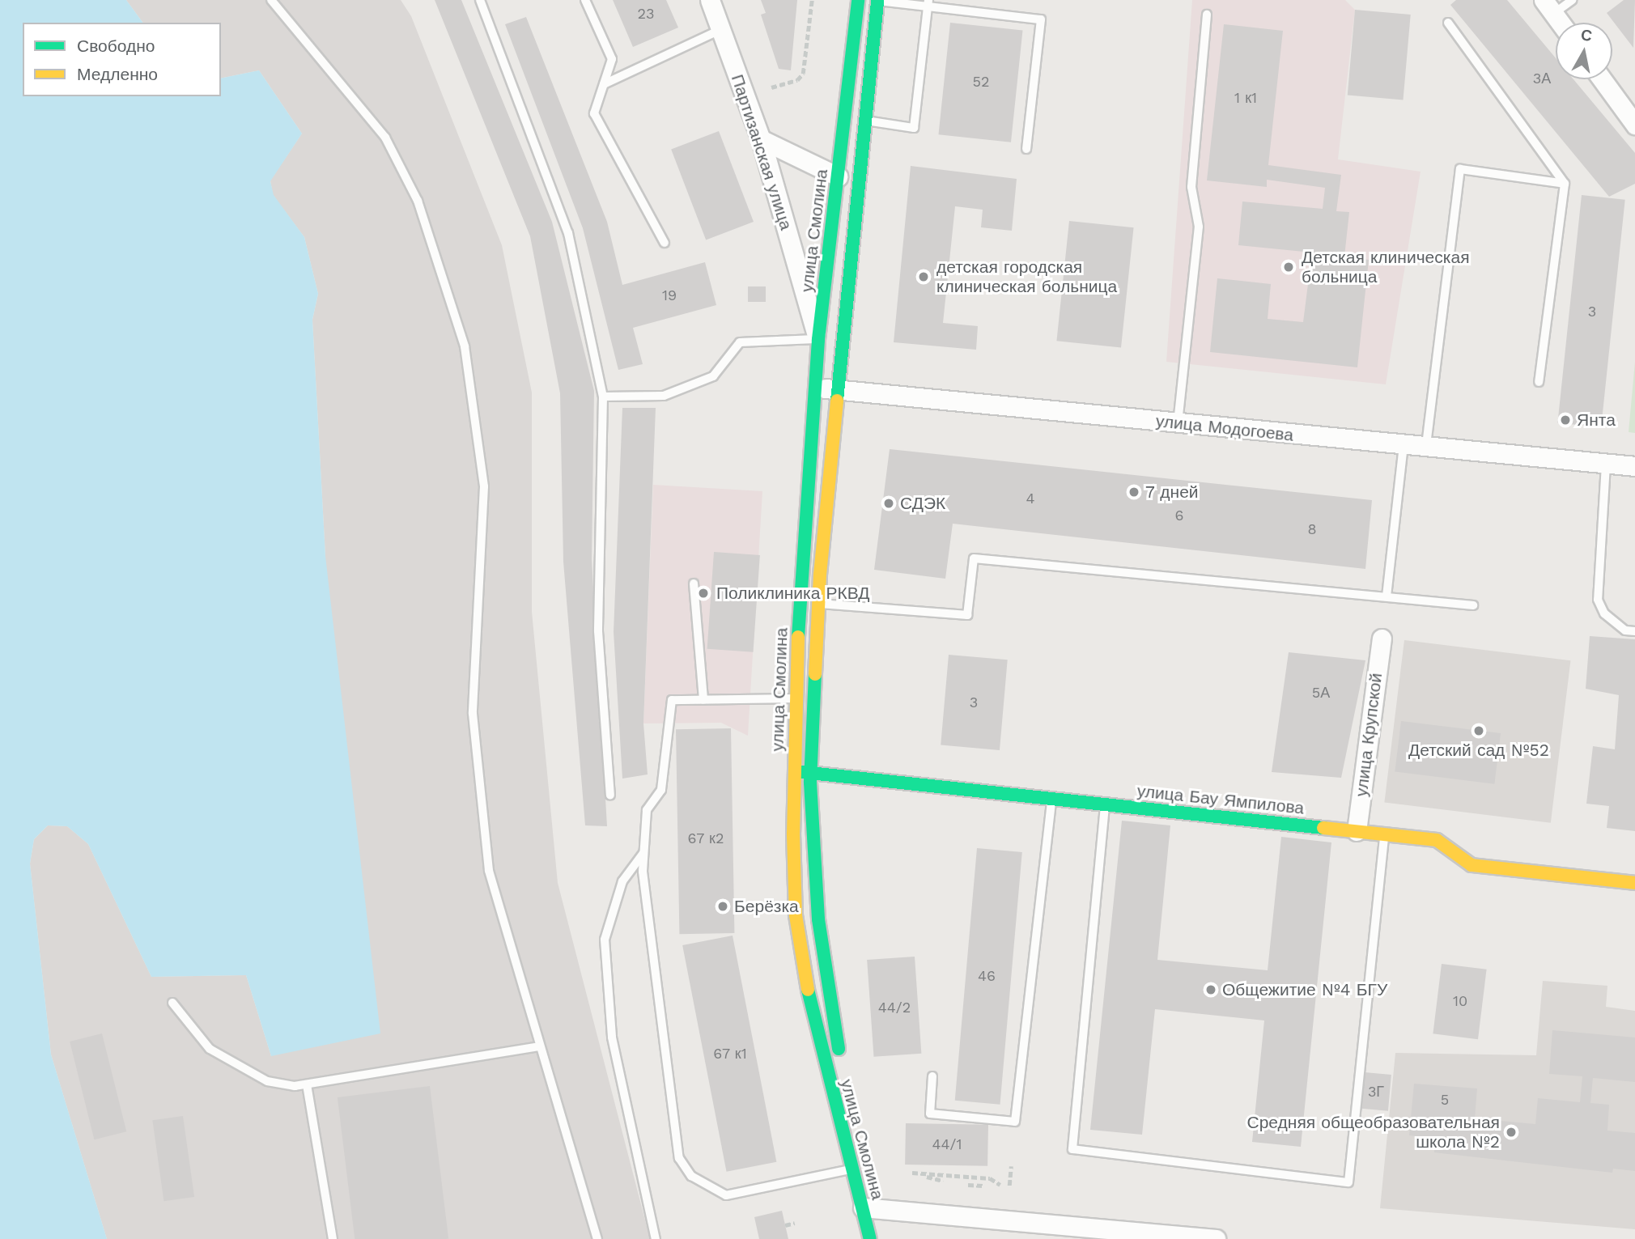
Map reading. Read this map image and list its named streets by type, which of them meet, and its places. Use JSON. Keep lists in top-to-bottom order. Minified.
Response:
{"streets":{"main road":["улица Смолина","улица Бау Ямпилова"],"street":["Партизанская улица","улица Модогоева","улица Крупской"]},"crossings":[["Партизанская улица","улица Смолина"],["улица Смолина","улица Модогоева"],["улица Смолина","улица Бау Ямпилова"],["улица Крупской","улица Бау Ямпилова"]],"places":["Детская клиническая больница","детская городская клиническая больница","Янта","7 дней","СДЭК","Поликлиника РКВД","Детский сад №52","Берёзка","Общежитие №4 БГУ","Средняя общеобразовательная школа №2"],"house_numbers":["23","3А","52","1 к1","19","3","4","6","8","5А","3","67 к2","46","10","44/2","67 к1","3Г","5","44/1"],"legend":["Свободно","Медленно"],"north":"top"}
